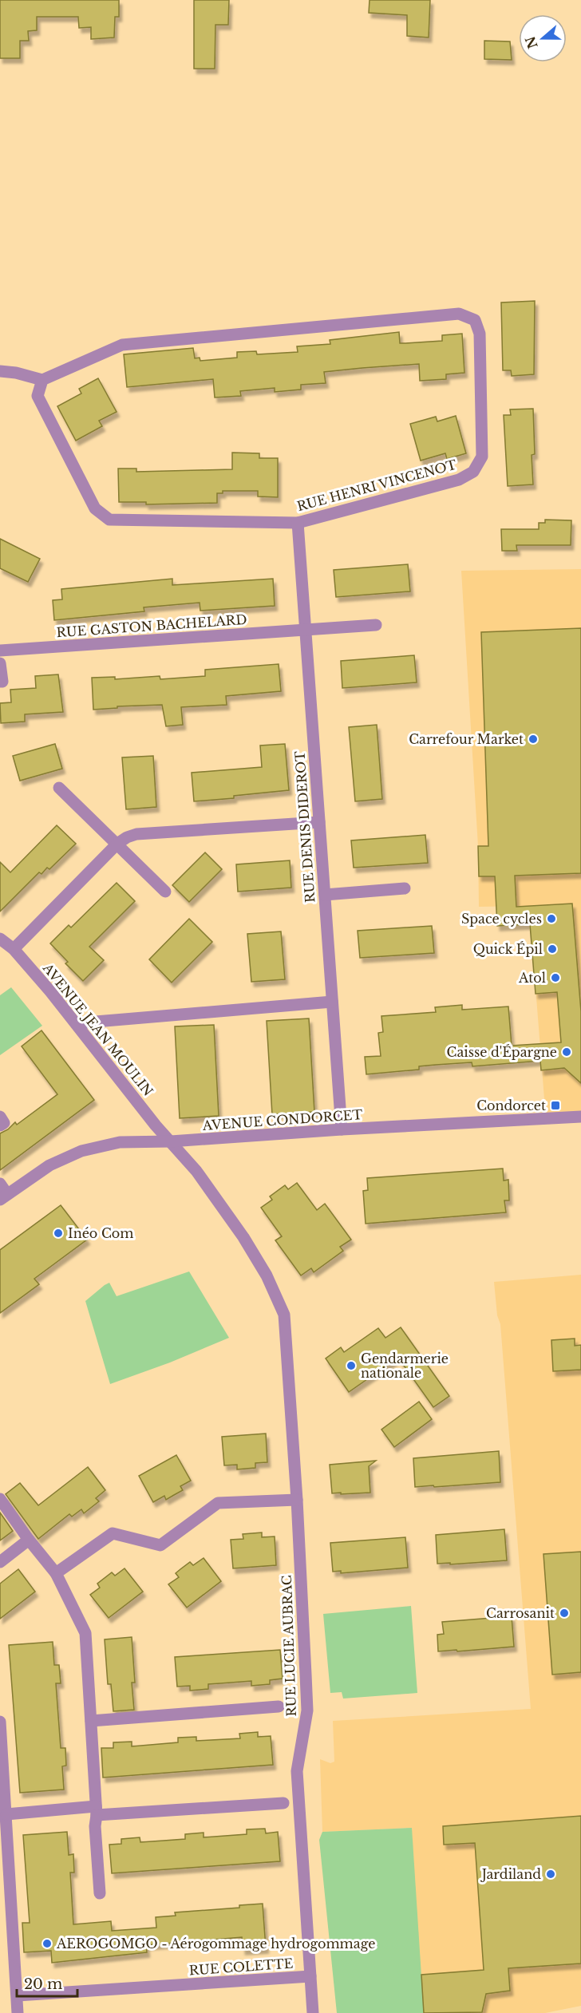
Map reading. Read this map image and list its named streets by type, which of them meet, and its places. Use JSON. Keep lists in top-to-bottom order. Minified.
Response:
{"streets":{"street":["RUE HENRI VINCENOT","RUE GASTON BACHELARD","RUE DENIS DIDEROT","AVENUE JEAN MOULIN","AVENUE CONDORCET","RUE LUCIE AUBRAC","RUE COLETTE"]},"crossings":[["RUE HENRI VINCENOT","RUE DENIS DIDEROT"],["RUE GASTON BACHELARD","RUE DENIS DIDEROT"],["RUE DENIS DIDEROT","AVENUE CONDORCET"],["AVENUE JEAN MOULIN","AVENUE CONDORCET"],["AVENUE JEAN MOULIN","RUE LUCIE AUBRAC"],["RUE LUCIE AUBRAC","RUE COLETTE"]],"places":{"other":["Carrefour Market","Space cycles","Quick Épil","Atol","Caisse d'Épargne","Inéo Com","Gendarmerie nationale","Carrosanit","Jardiland","AEROGOMGO - Aérogommage hydrogommage"],"transit":["Condorcet"]},"scale_bar":"20 m","north":"left"}
